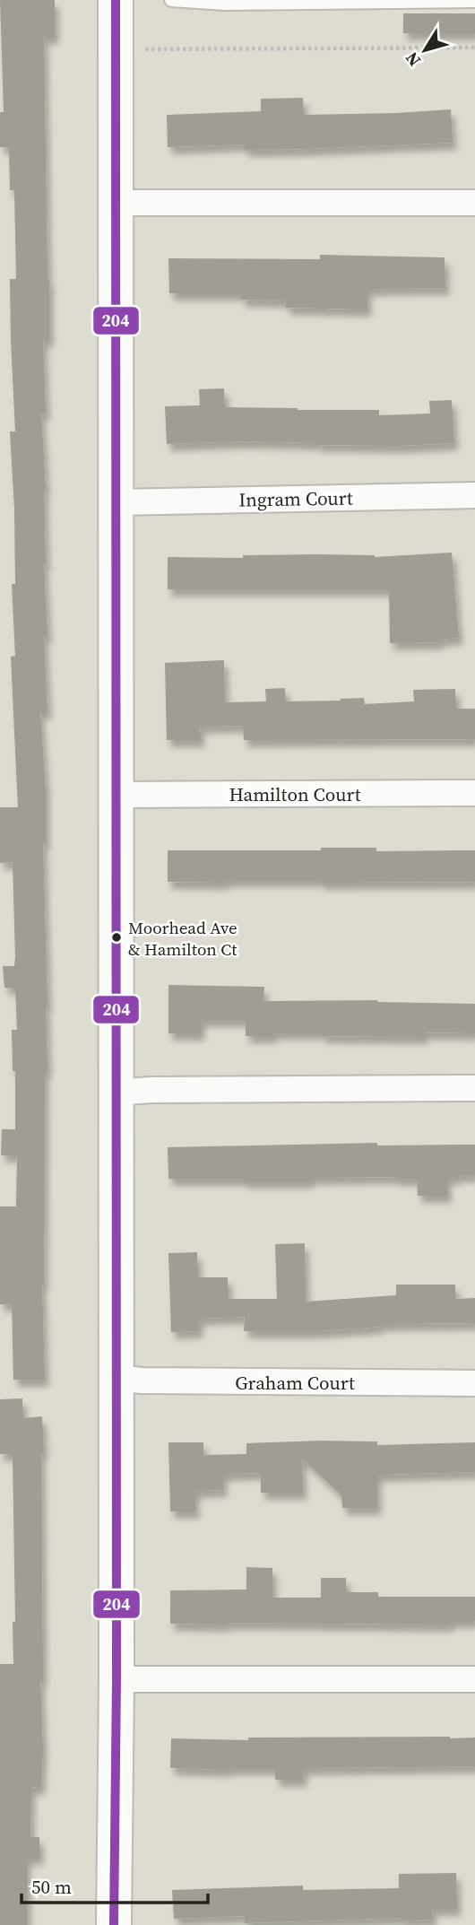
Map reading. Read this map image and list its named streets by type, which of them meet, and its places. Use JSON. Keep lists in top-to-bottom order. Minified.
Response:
{"streets":{"street":["Ingram Court","Hamilton Court","Graham Court"]},"places":["Moorhead Ave & Hamilton Ct"],"lines":["transit line 204"],"scale_bar":"50 m","north":"bottom left"}
